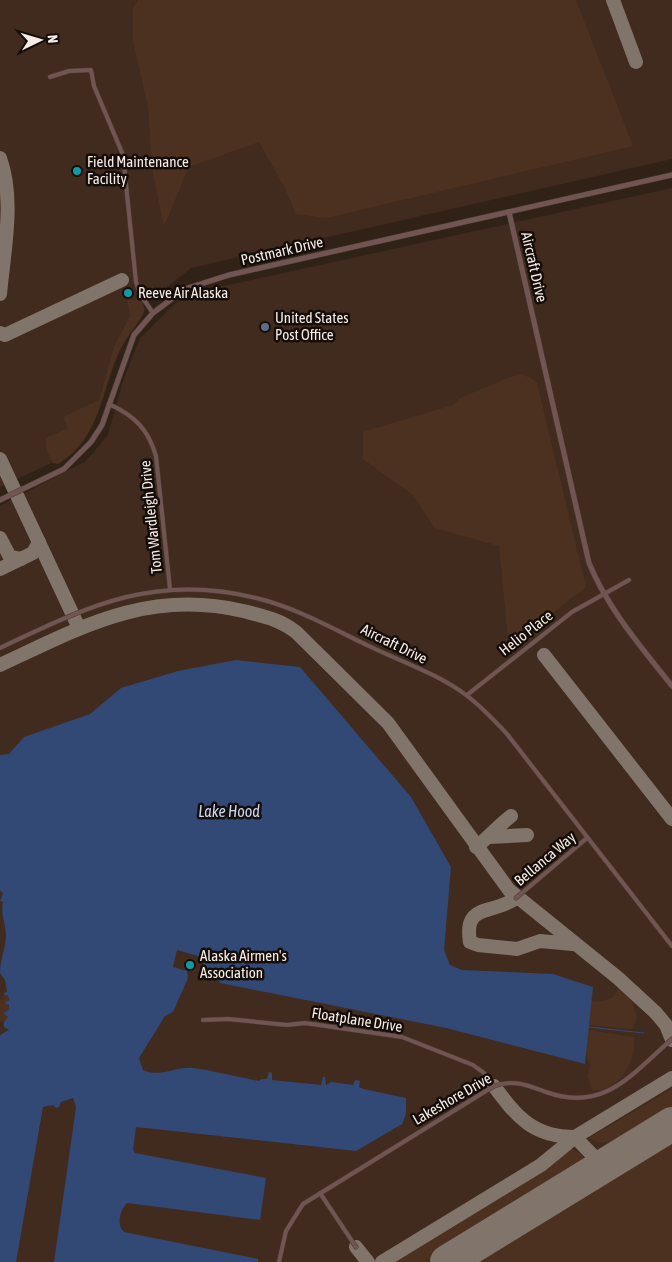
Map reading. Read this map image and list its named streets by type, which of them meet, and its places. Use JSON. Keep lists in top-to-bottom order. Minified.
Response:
{"streets":{"street":["Postmark Drive","Aircraft Drive","Tom Wardleigh Drive","Helio Place","Bellanca Way","Floatplane Drive","Lakeshore Drive"]},"crossings":[["Postmark Drive","Aircraft Drive"],["Postmark Drive","Tom Wardleigh Drive"],["Aircraft Drive","Tom Wardleigh Drive"],["Aircraft Drive","Helio Place"],["Aircraft Drive","Bellanca Way"],["Floatplane Drive","Lakeshore Drive"]],"water":["Lake Hood"],"places":["Field Maintenance Facility","Reeve Air Alaska","United States Post Office","Alaska Airmen's Association"],"north":"right"}
